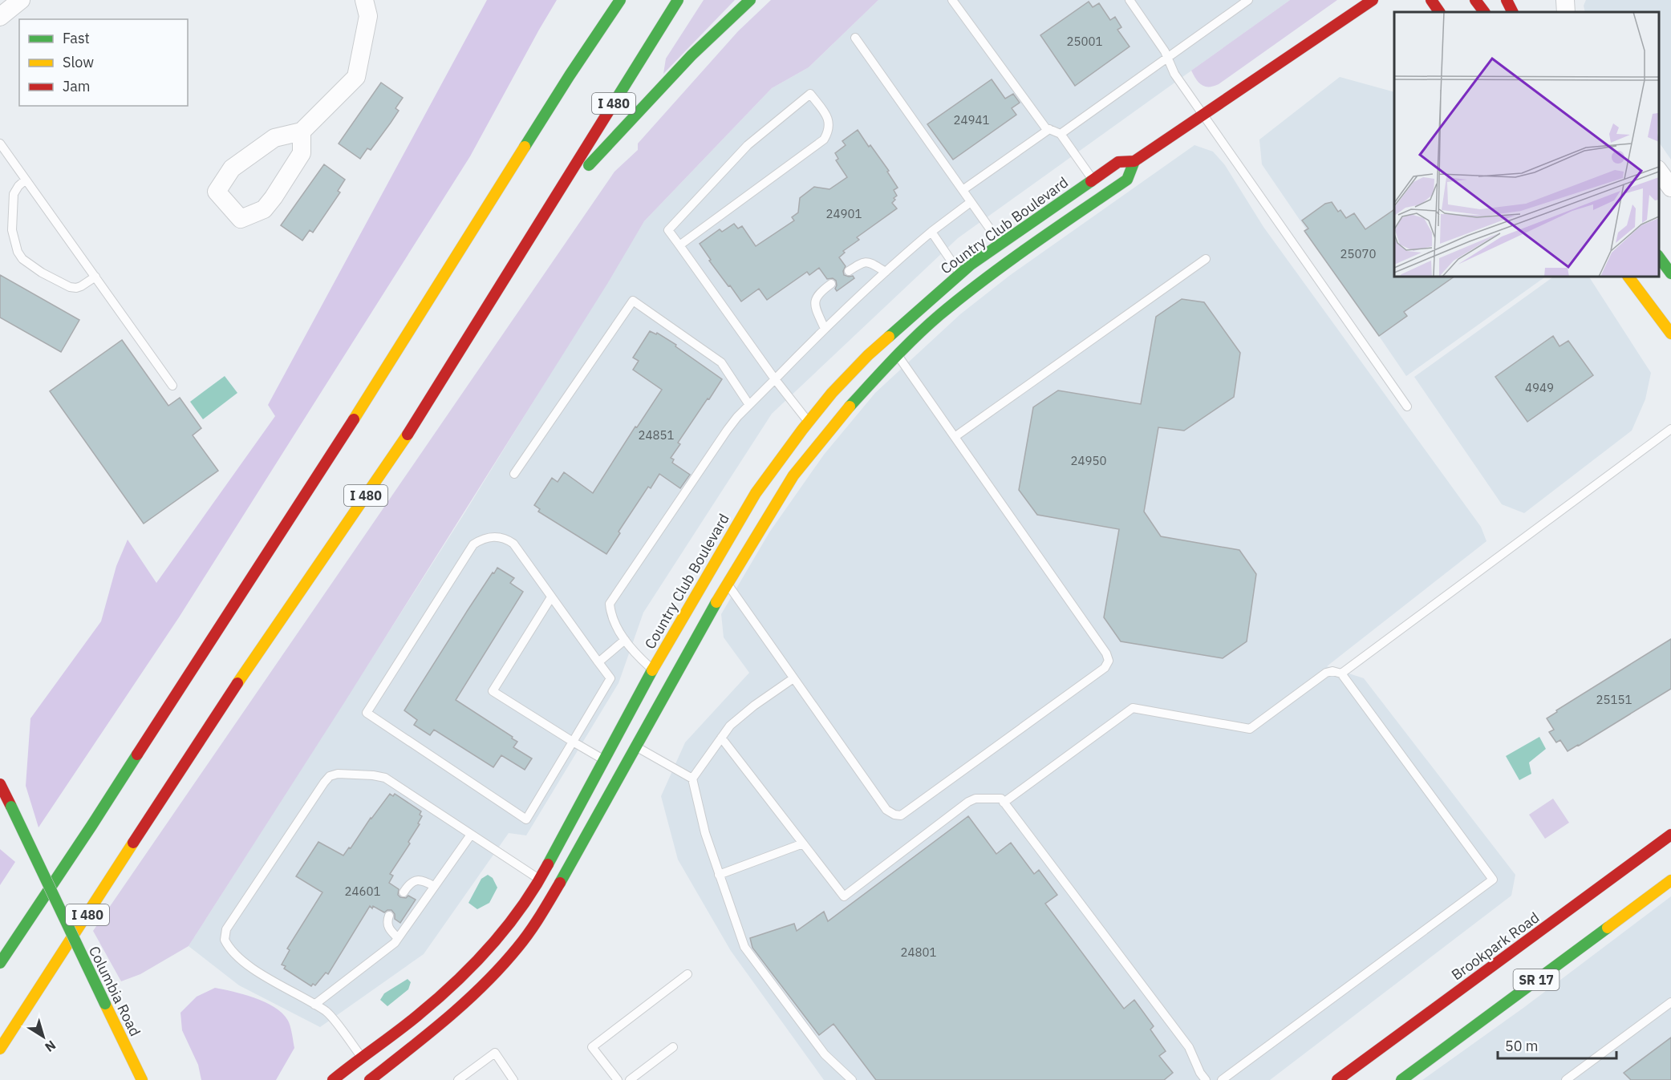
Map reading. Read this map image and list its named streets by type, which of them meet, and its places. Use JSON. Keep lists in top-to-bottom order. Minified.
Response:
{"streets":{"main road":["I 480","Country Club Boulevard","Brookpark Road","SR 17","Columbia Road"]},"house_numbers":["25001","24941","24901","25070","4949","24851","24950","25151","24601","24801"],"legend":["Fast","Slow","Jam"],"scale_bar":"50 m","north":"bottom right"}
